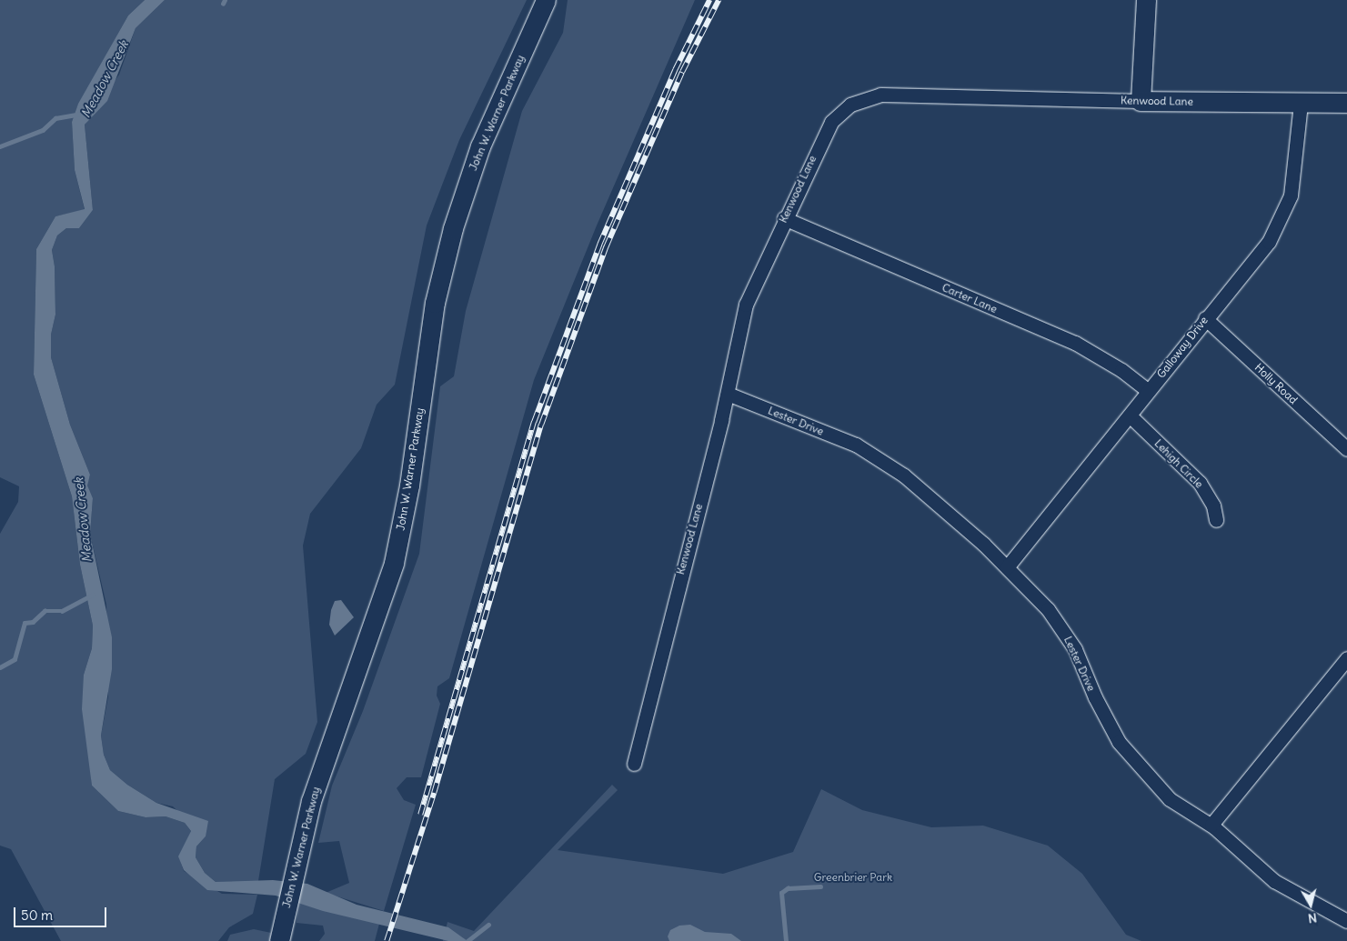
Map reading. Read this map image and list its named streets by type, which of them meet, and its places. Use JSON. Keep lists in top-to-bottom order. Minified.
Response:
{"streets":{"main road":["Kenwood Lane","John W. Warner Parkway"],"street":["Carter Lane","Galloway Drive","Holly Road","Lester Drive","Lehigh Circle"]},"crossings":[["Kenwood Lane","Carter Lane"],["Kenwood Lane","Galloway Drive"],["Kenwood Lane","Lester Drive"],["Carter Lane","Galloway Drive"],["Galloway Drive","Holly Road"],["Galloway Drive","Lester Drive"],["Galloway Drive","Lehigh Circle"]],"water":["Meadow Creek"],"parks":["Greenbrier Park"],"scale_bar":"50 m","north":"bottom"}
